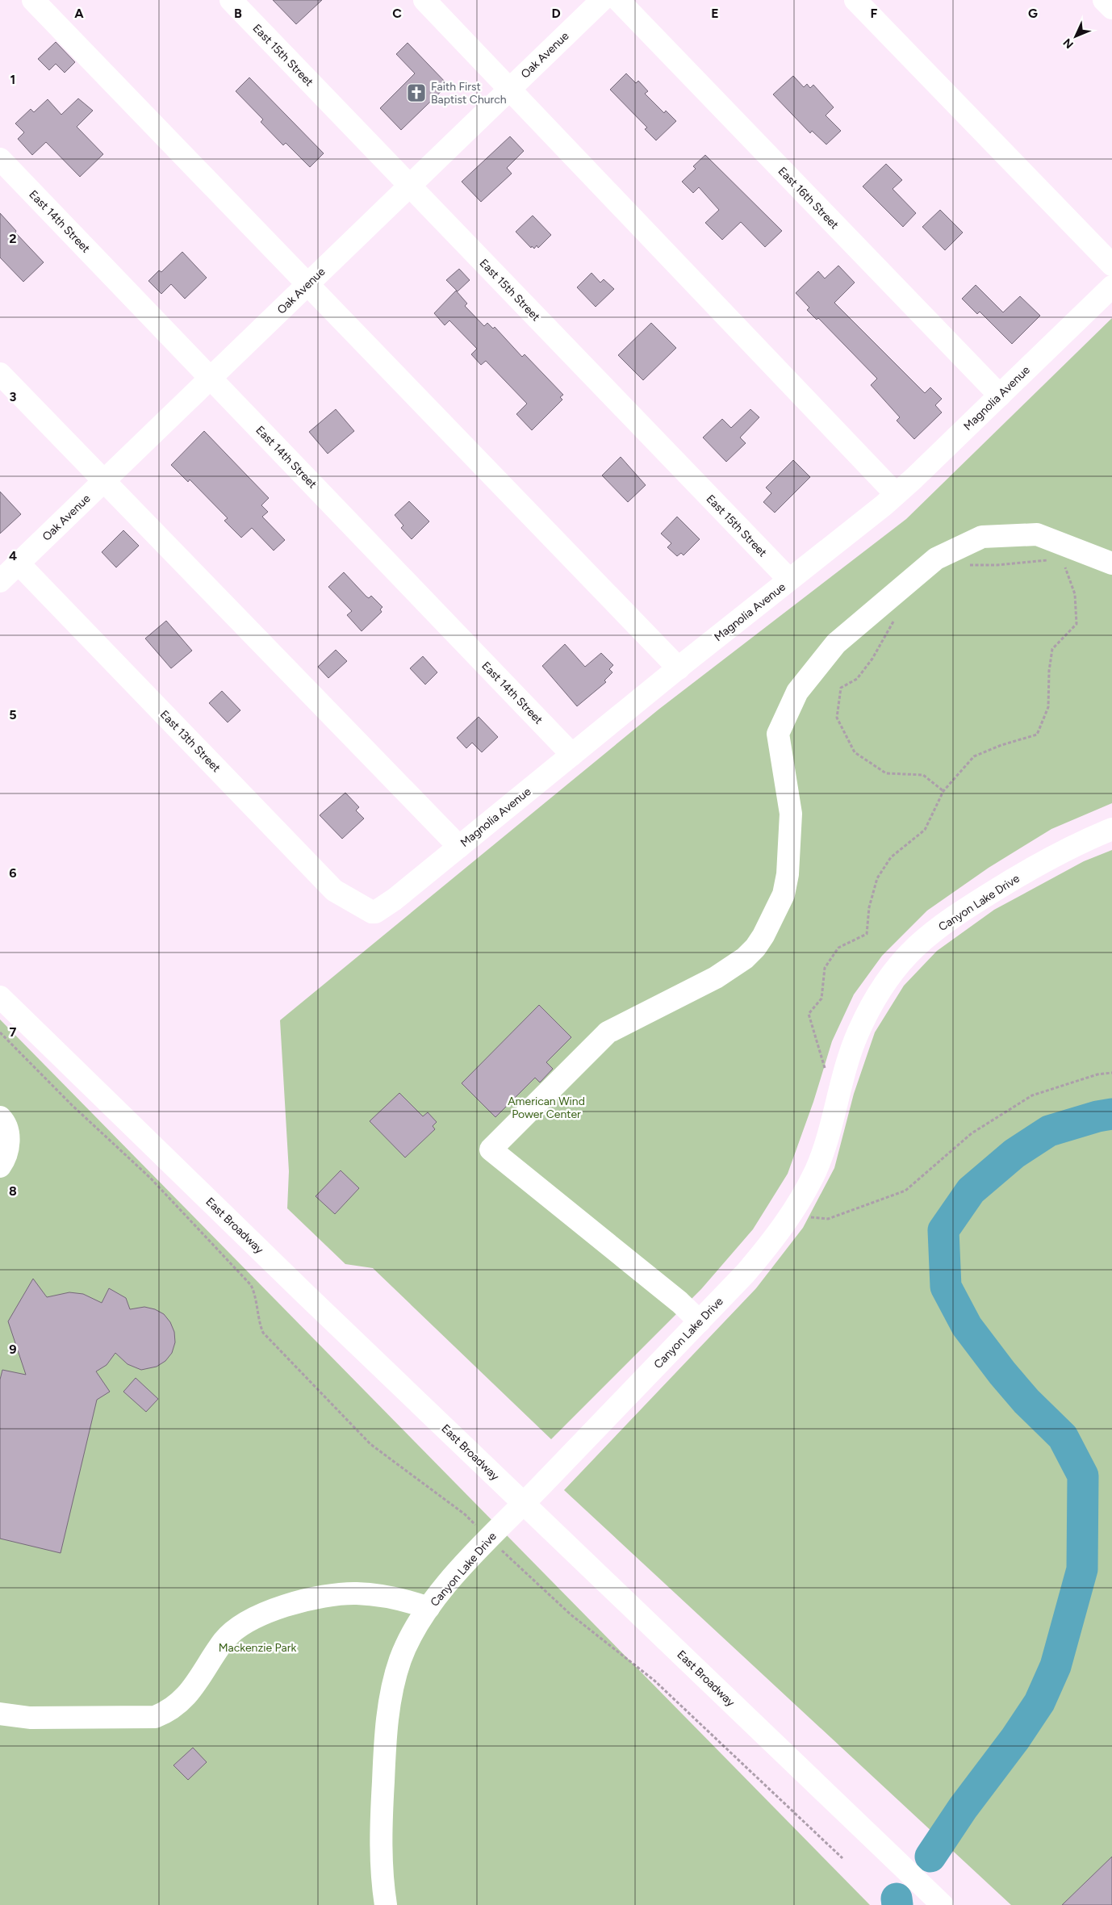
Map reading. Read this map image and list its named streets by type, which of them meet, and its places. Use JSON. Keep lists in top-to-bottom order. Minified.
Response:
{"streets":{"street":["East 15th Street","Oak Avenue","East 16th Street","East 14th Street","Magnolia Avenue","East 13th Street","Canyon Lake Drive","East Broadway"]},"crossings":[["East 15th Street","Oak Avenue"],["East 15th Street","Magnolia Avenue"],["Oak Avenue","East 14th Street"],["Oak Avenue","East 13th Street"],["East 16th Street","Magnolia Avenue"],["East 14th Street","Magnolia Avenue"],["Magnolia Avenue","East 13th Street"],["Canyon Lake Drive","East Broadway"]],"parks":["American Wind Power Center","Mackenzie Park"],"places":{"church":["Faith First Baptist Church"]},"north":"bottom left","grid":{"columns":["A","B","C","D","E","F","G"],"rows":["1","2","3","4","5","6","7","8","9"]}}
